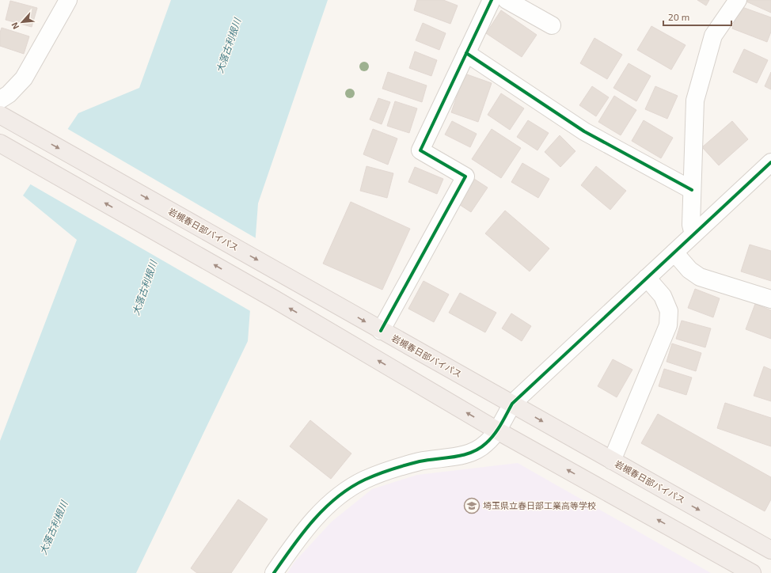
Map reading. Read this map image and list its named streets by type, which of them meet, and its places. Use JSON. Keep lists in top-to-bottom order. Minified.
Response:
{"streets":{"highway":["岩槻春日部バイパス"]},"water":["大落古利根川"],"places":{"school or university":["埼玉県立春日部工業高等学校"]},"scale_bar":"20 m","north":"bottom left"}
